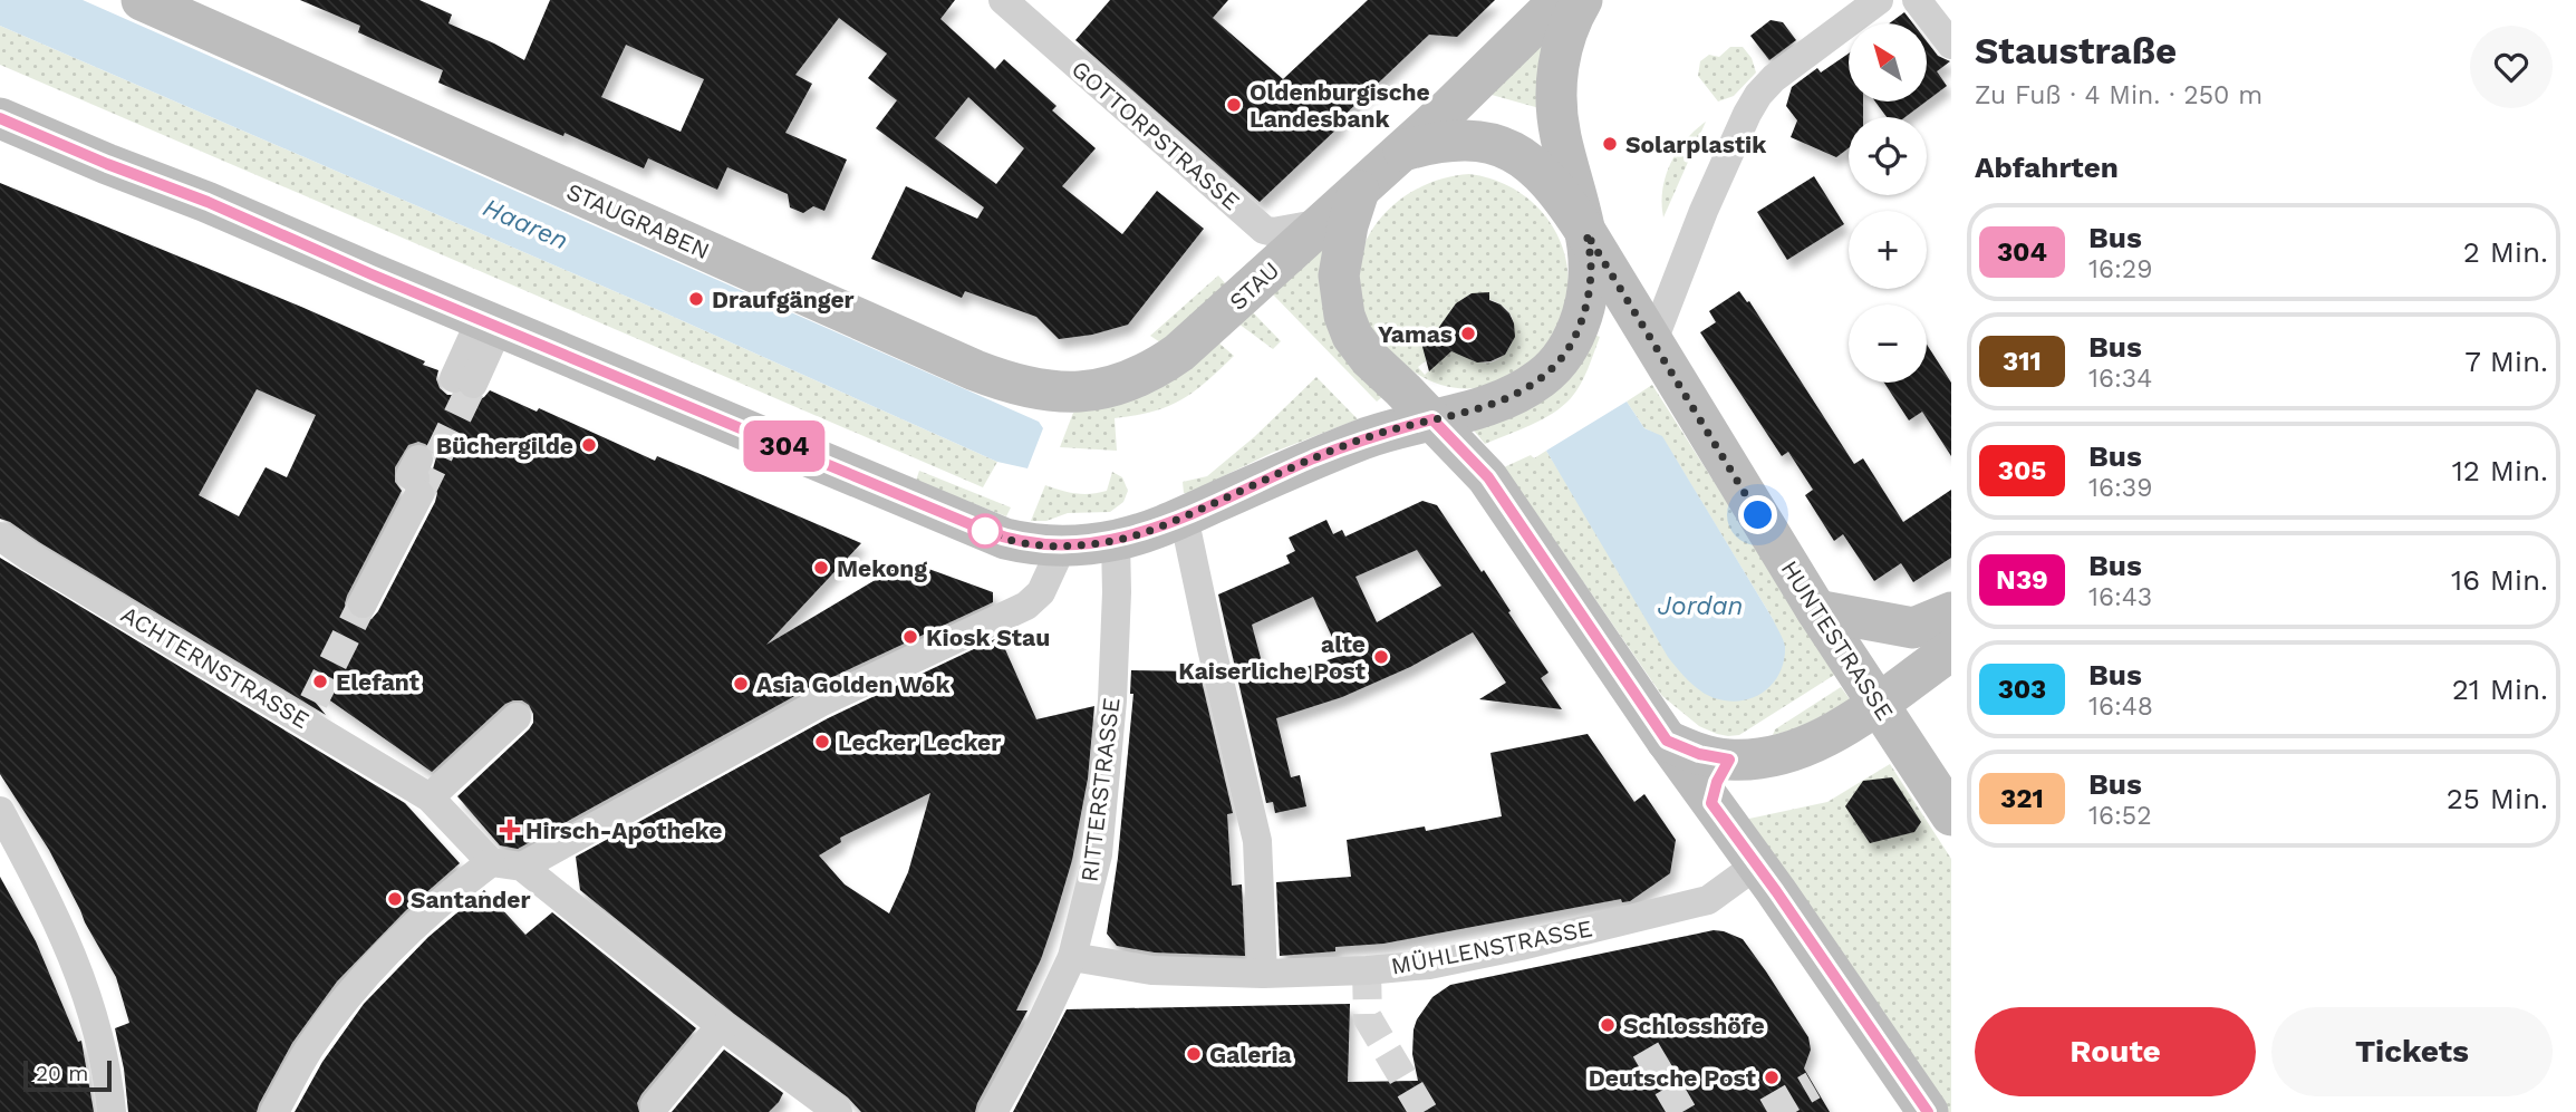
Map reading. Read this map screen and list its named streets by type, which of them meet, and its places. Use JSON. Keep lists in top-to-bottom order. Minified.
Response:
{"streets":{"street":["GOTTORPSTRASSE","STAUGRABEN","STAU","HUNTESTRASSE","ACHTERNSTRASSE","RITTERSTRASSE","MÜHLENSTRASSE"]},"crossings":[["GOTTORPSTRASSE","STAU"],["STAUGRABEN","STAU"],["STAU","HUNTESTRASSE"],["RITTERSTRASSE","MÜHLENSTRASSE"]],"water":["Haaren","Jordan"],"places":{"other":["Oldenburgische Landesbank","Solarplastik","Draufgänger","Yamas","Büchergilde","Mekong","Kiosk Stau","alte Kaiserliche Post","Elefant","Asia Golden Wok","Lecker Lecker","Santander","Schlosshöfe","Galeria","Deutsche Post"],"health":["Hirsch-Apotheke"]},"lines":["bus line 304"],"scale_bar":"20 m","north":"top left","page":{"on_map":"304","heading":[["Staustraße","Zu Fuß · 4 Min. · 250 m"],"Abfahrten"],"map_buttons":["+","−"],"list":[{"mark":"304","name":"Bus","note":"16:29","value":"2 Min."},{"mark":"311","name":"Bus","note":"16:34","value":"7 Min."},{"mark":"305","name":"Bus","note":"16:39","value":"12 Min."},{"mark":"N39","name":"Bus","note":"16:43","value":"16 Min."},{"mark":"303","name":"Bus","note":"16:48","value":"21 Min."},{"mark":"321","name":"Bus","note":"16:52","value":"25 Min."}],"buttons":["Route","Tickets"],"scale":"20 m"}}
